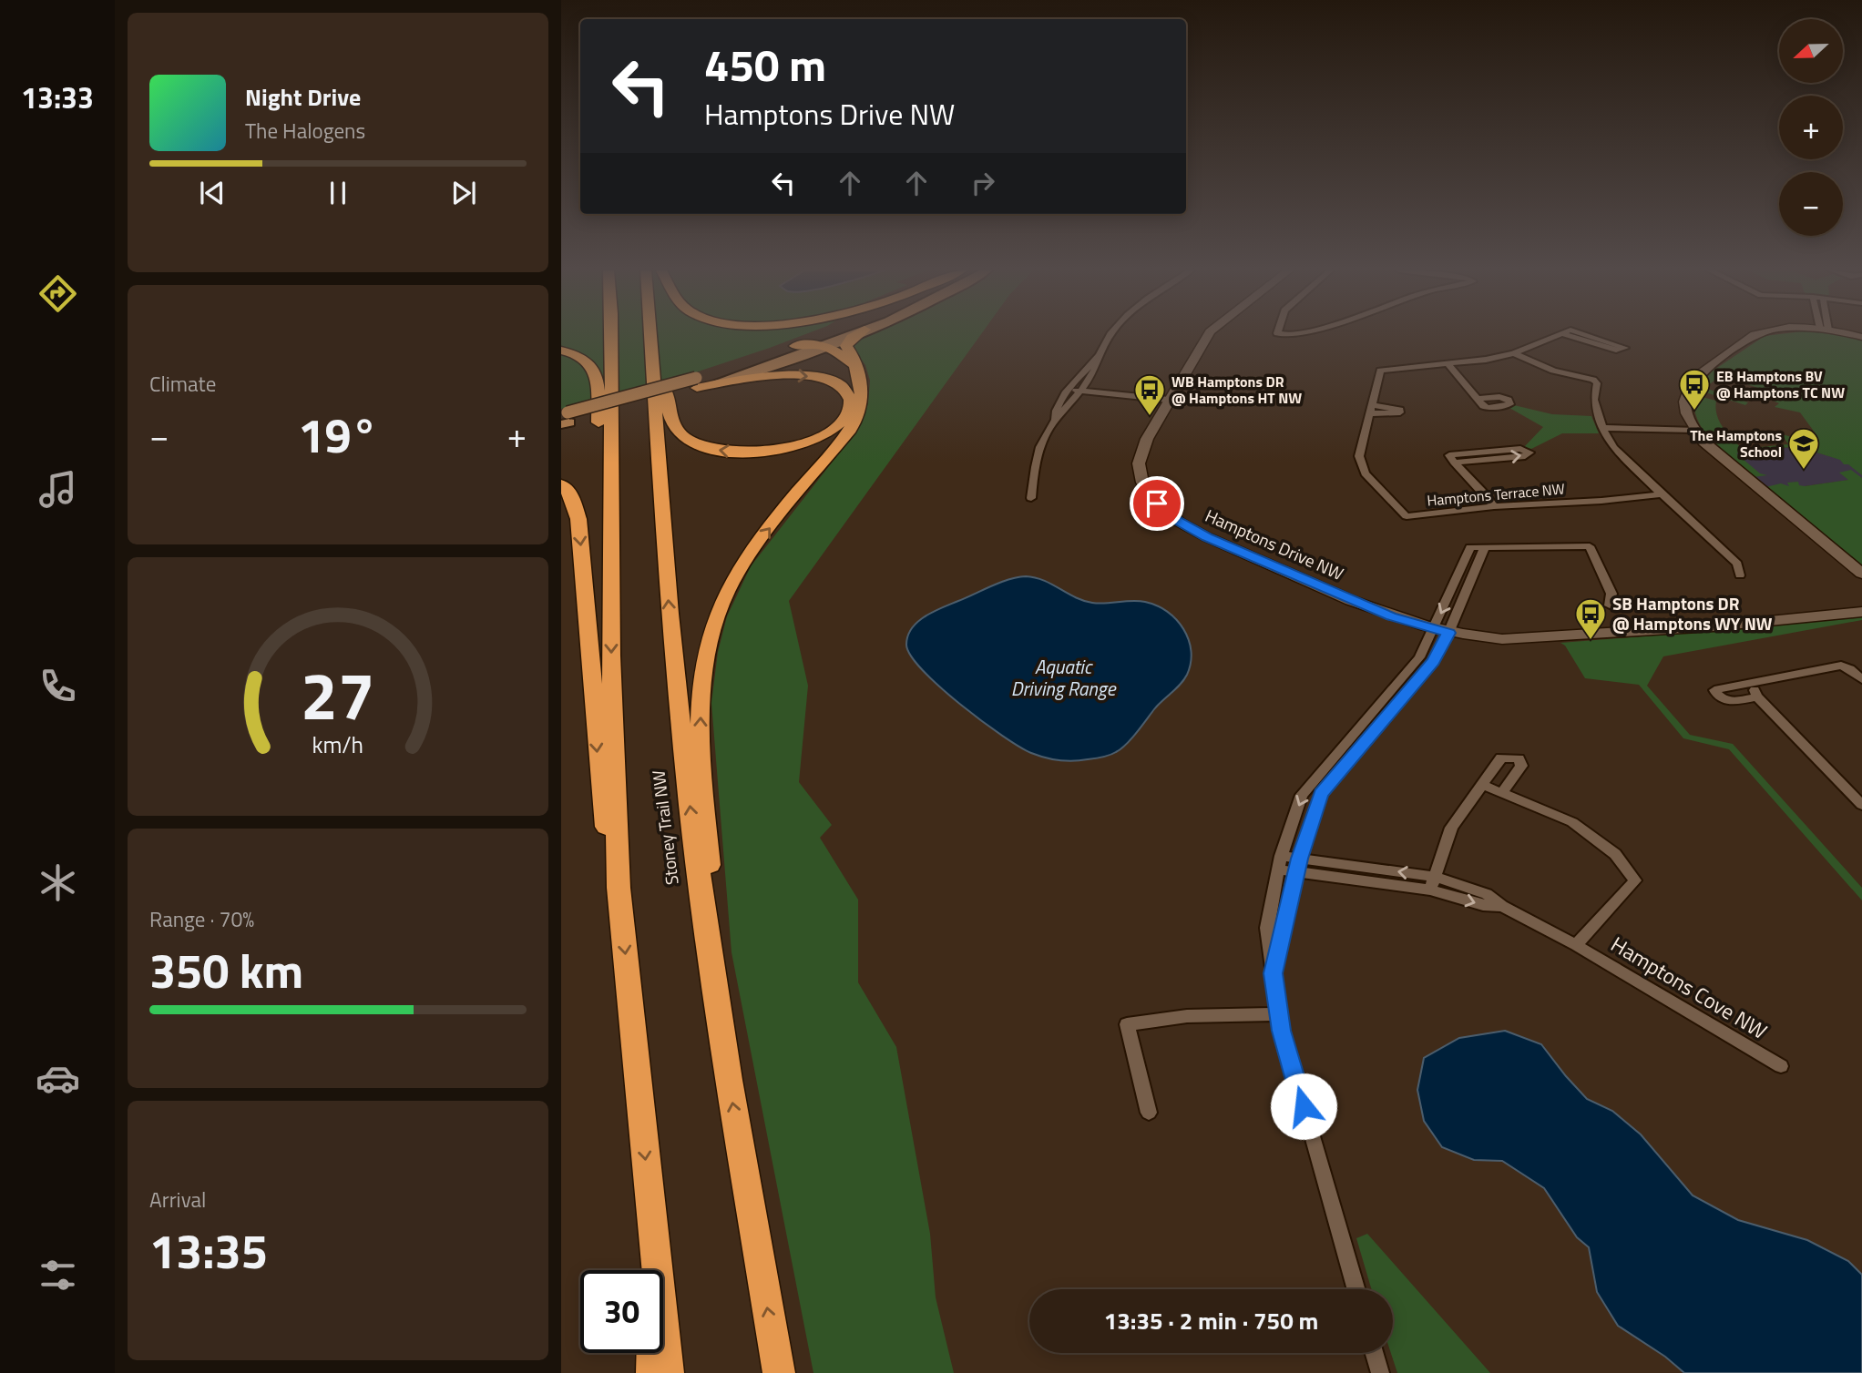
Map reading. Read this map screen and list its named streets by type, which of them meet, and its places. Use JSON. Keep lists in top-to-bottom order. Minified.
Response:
{"streets":{"highway":["Stoney Trail NW"],"street":["Hamptons Terrace NW","Hamptons Drive NW","Hamptons Cove NW"]},"water":["Aquatic Driving Range"],"places":{"bus stop":["EB Hamptons BV @ Hamptons TC NW","WB Hamptons DR @ Hamptons HT NW","SB Hamptons DR @ Hamptons WY NW"],"school or university":["The Hamptons School"]},"north":"left","page":{"tabs":"13:33","map_buttons":["+","−"],"turn":["450 m","Hamptons Drive NW"],"song":["Night Drive","The Halogens"],"tile":["Climate",["Range · 70%","350 km"],["Arrival","13:35"]],"heat":["−","19°","+"],"limit":"30","trip":"13:35 · 2 min · 750 m","gauge":["27","km/h"]}}
